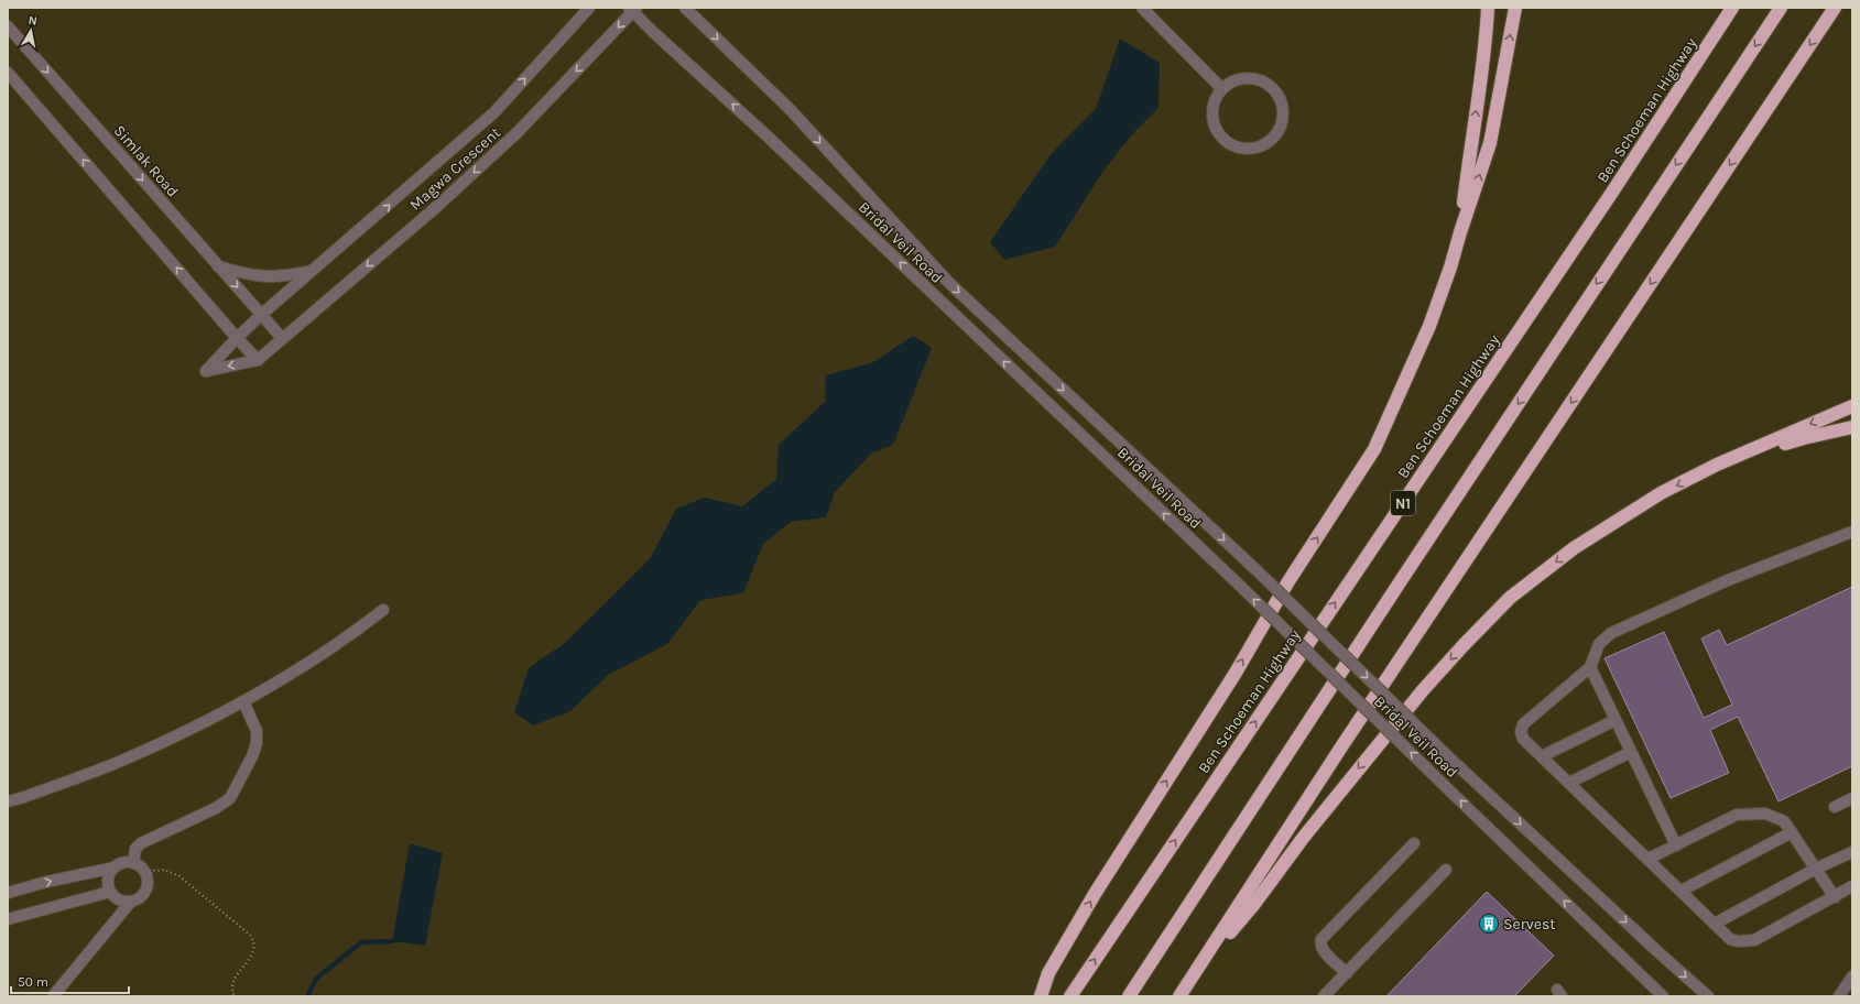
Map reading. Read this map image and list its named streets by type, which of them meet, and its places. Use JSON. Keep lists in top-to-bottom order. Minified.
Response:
{"streets":{"highway":["Ben Schoeman Highway","N1"],"street":["Simlak Road","Magwa Crescent","Bridal Veil Road"]},"crossings":[["Simlak Road","Magwa Crescent"],["Magwa Crescent","Bridal Veil Road"]],"places":{"building":["Servest"]},"scale_bar":"50 m","north":"top"}
